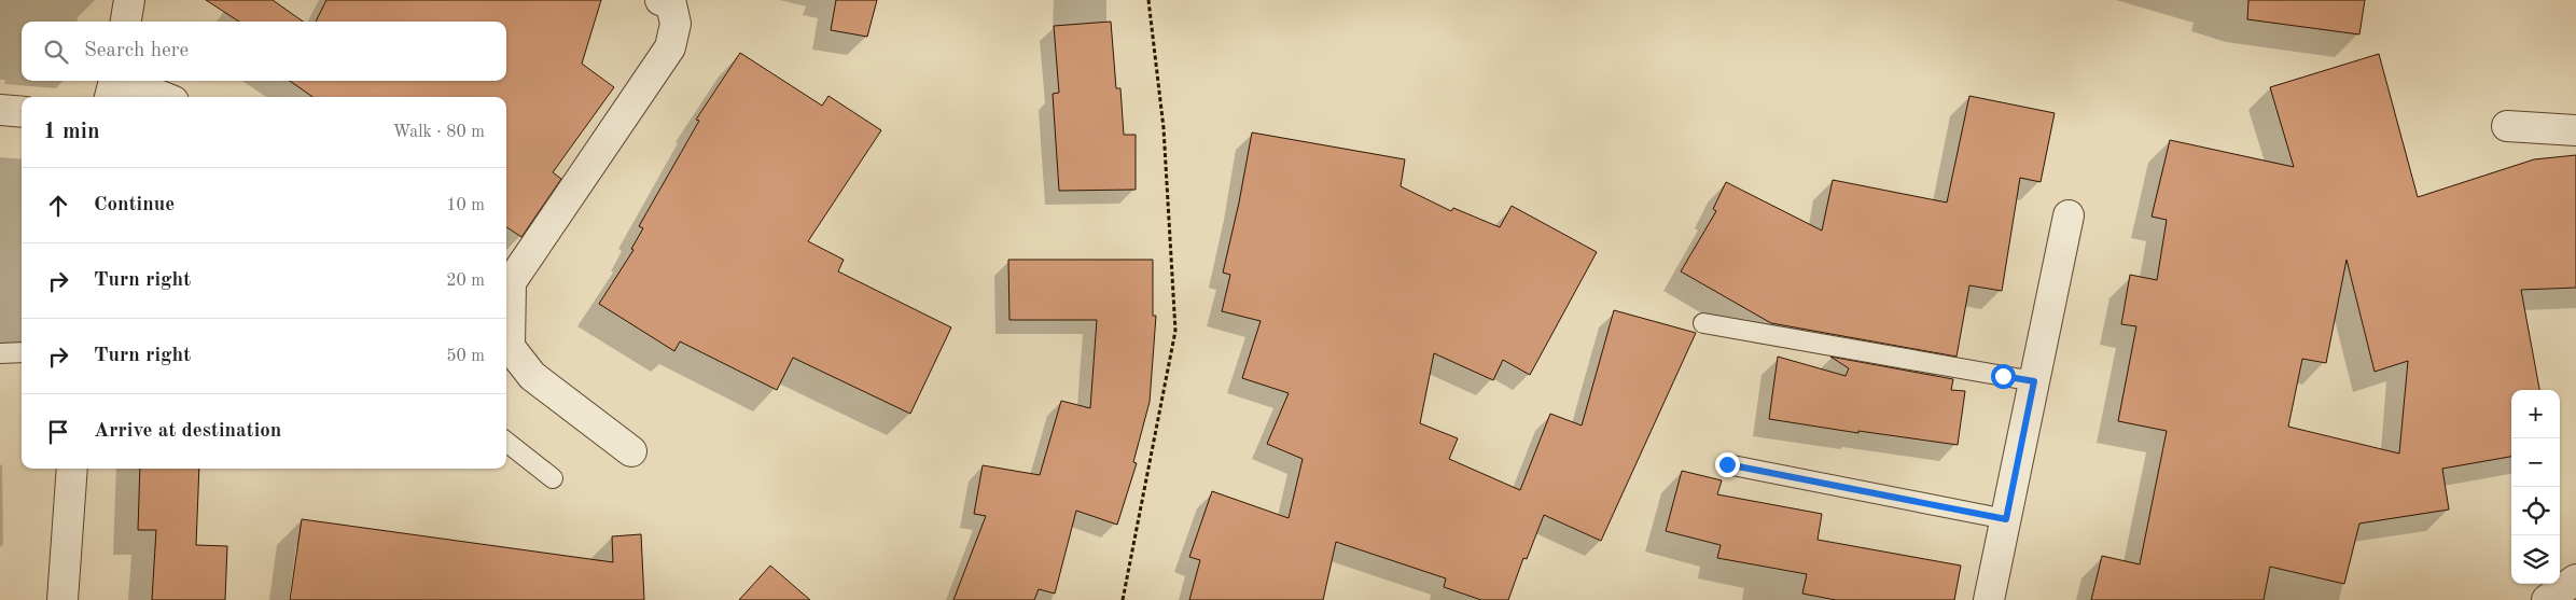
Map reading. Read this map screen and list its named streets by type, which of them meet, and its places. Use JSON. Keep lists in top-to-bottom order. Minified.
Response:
{"page":{"search":"Search here","heading":["1 min","Walk · 80 m"],"list":[["Continue","10 m"],["Turn right","20 m"],["Turn right","50 m"],"Arrive at destination"],"map_buttons":["+","−"]}}
